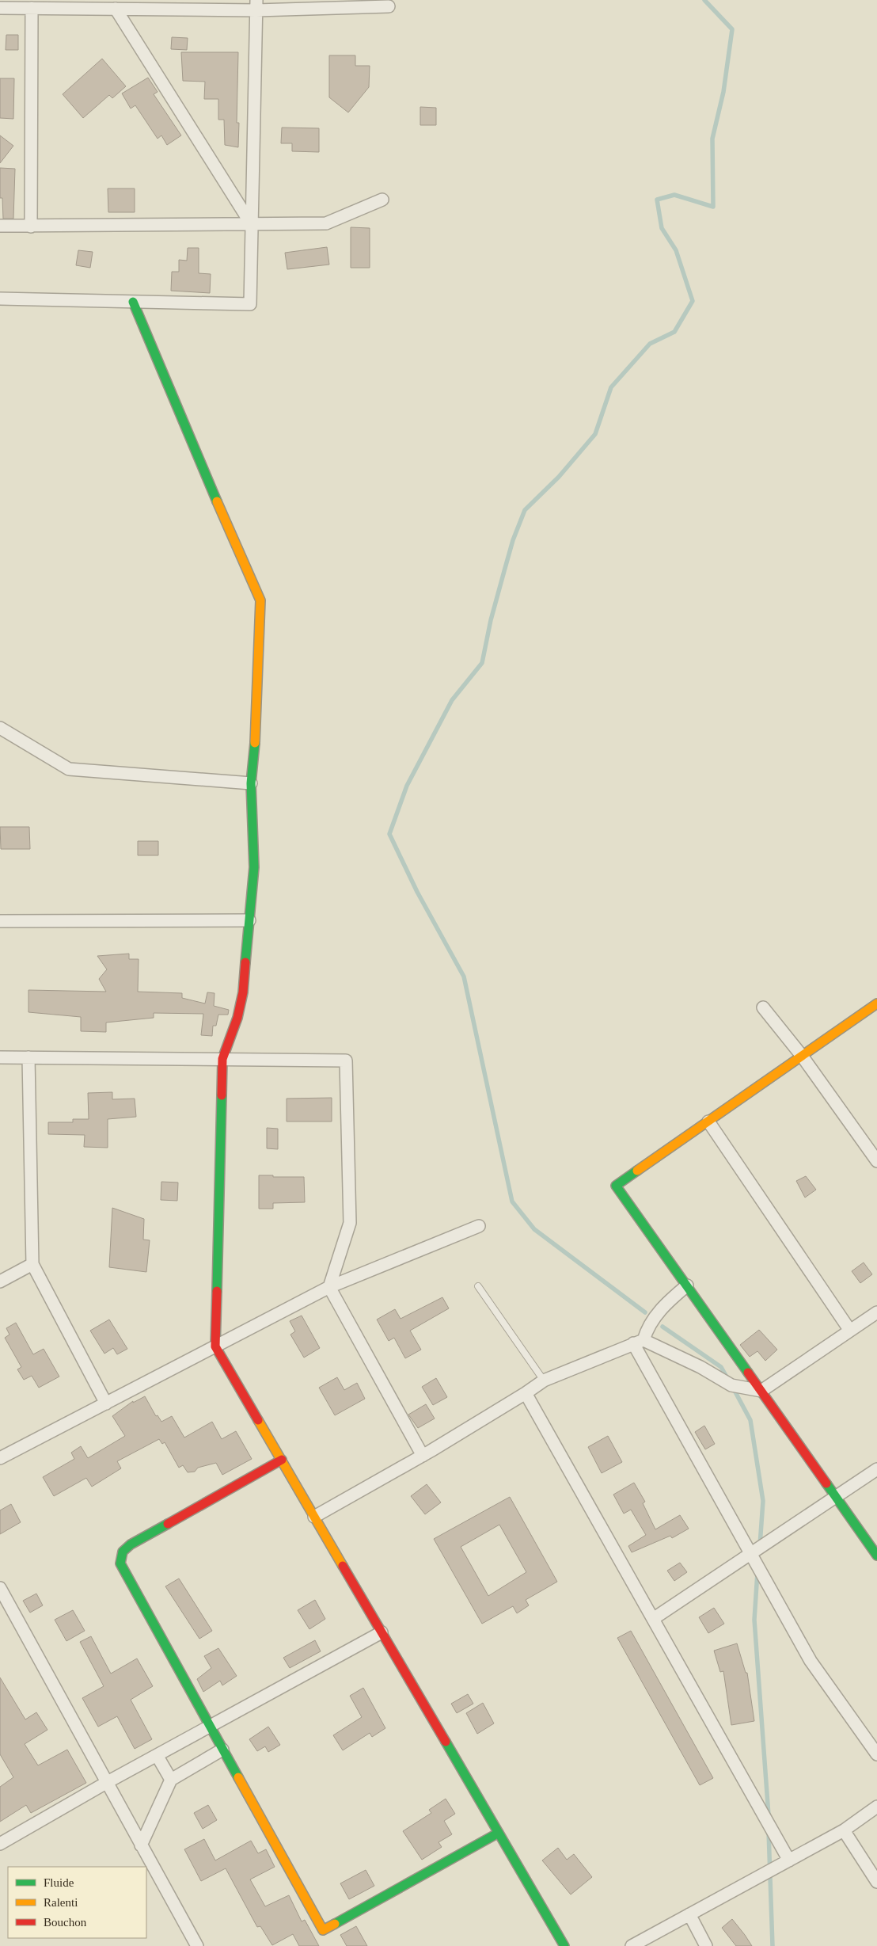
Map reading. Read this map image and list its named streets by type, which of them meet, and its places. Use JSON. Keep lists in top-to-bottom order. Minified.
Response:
{"legend":["Fluide","Ralenti","Bouchon"]}
